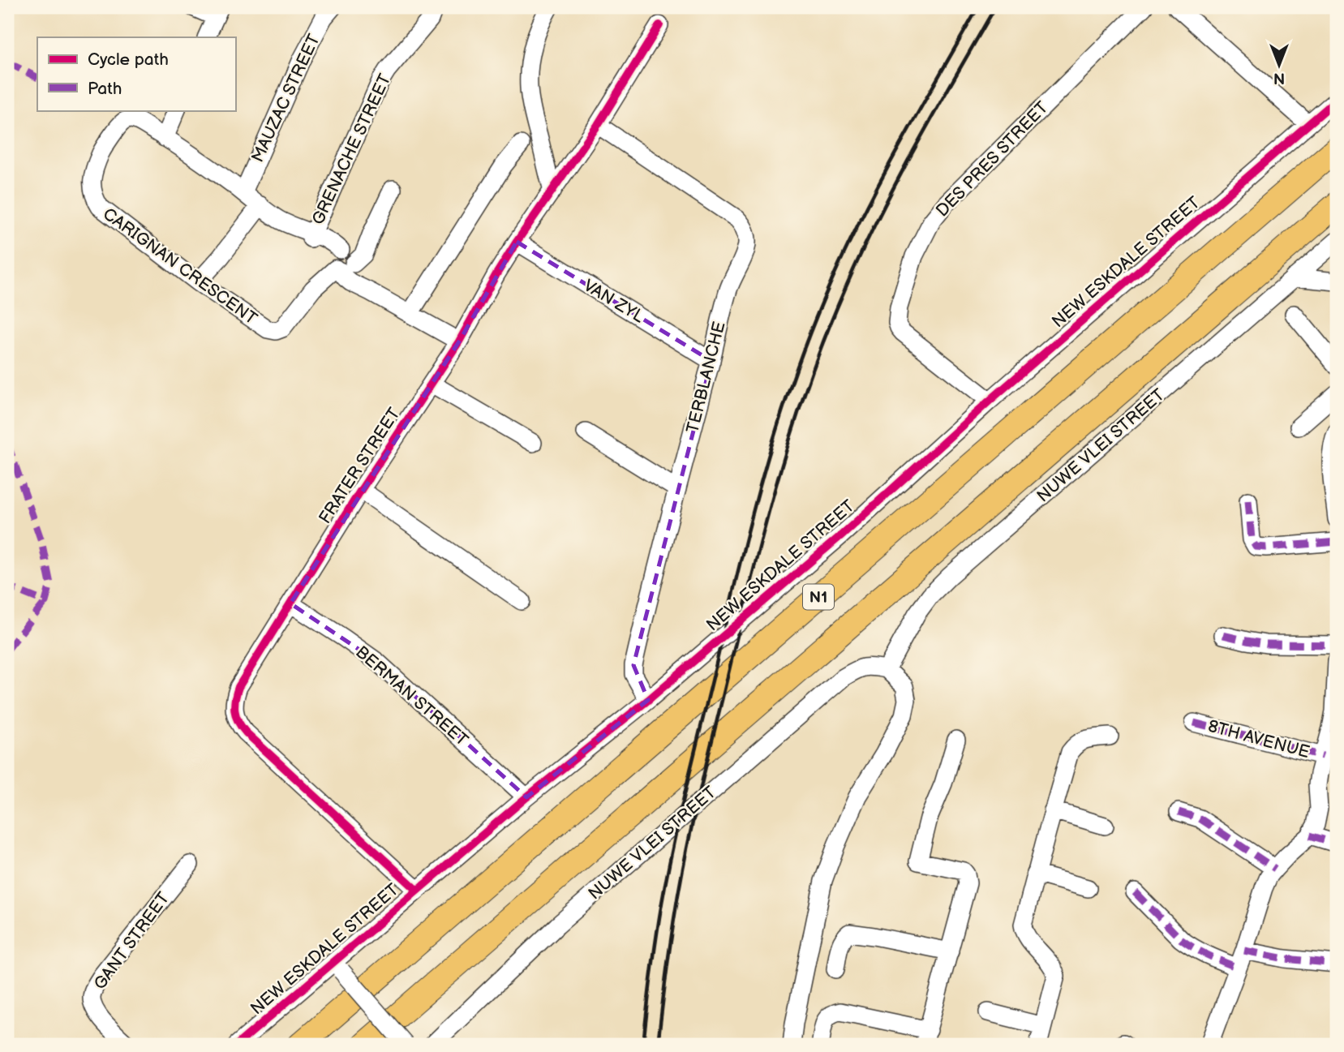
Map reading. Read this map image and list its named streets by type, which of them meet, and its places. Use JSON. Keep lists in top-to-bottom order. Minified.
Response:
{"streets":{"highway":["N1"],"street":["MAUZAC STREET","GRENACHE STREET","DES PRES STREET","NEW ESKDALE STREET","CARIGNAN CRESCENT","VAN ZYL","TERBLANCHE","NUWE VLEI STREET","FRATER STREET","BERMAN STREET","8TH AVENUE","GANT STREET"]},"crossings":[["MAUZAC STREET","CARIGNAN CRESCENT"],["GRENACHE STREET","CARIGNAN CRESCENT"],["DES PRES STREET","NEW ESKDALE STREET"],["NEW ESKDALE STREET","TERBLANCHE"],["NEW ESKDALE STREET","FRATER STREET"],["NEW ESKDALE STREET","BERMAN STREET"],["VAN ZYL","TERBLANCHE"],["VAN ZYL","FRATER STREET"],["TERBLANCHE","FRATER STREET"],["FRATER STREET","BERMAN STREET"]],"legend":["Cycle path","Path"],"north":"bottom"}
